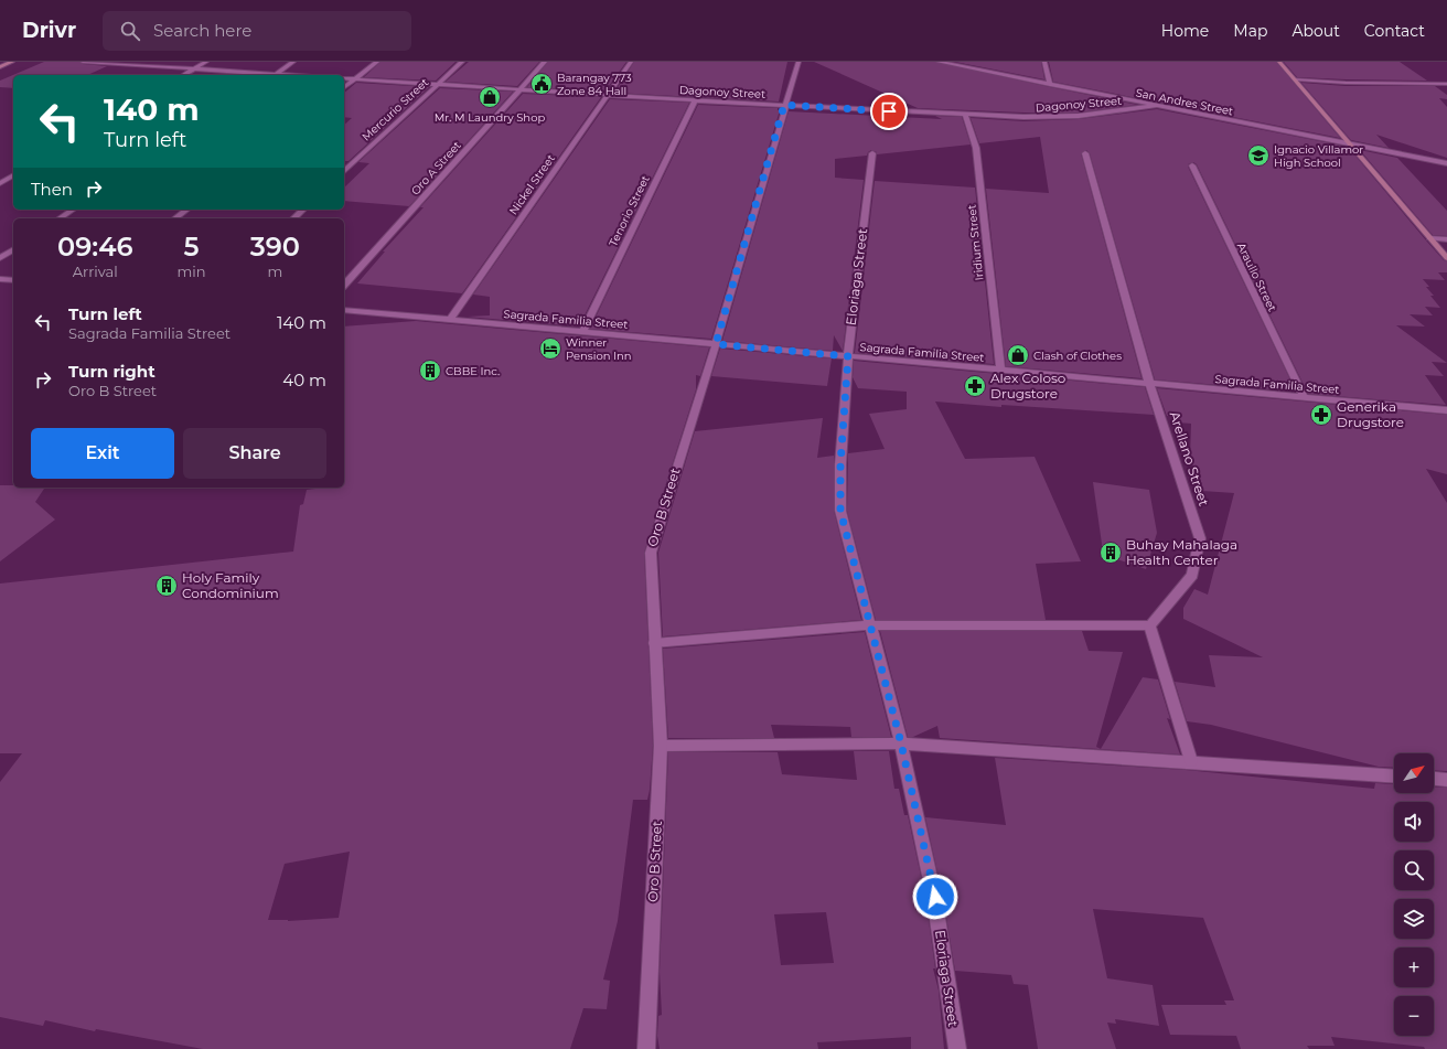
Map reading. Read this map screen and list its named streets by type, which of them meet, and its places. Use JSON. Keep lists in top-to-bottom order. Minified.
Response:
{"streets":{"street":["Dagonoy Street","San Andres Street","Mercurio Street","Oro A Street","Nickel Street","Tenorio Street","Iridium Street","Eloriaga Street","Araullo Street","Sagrada Familia Street","Arellano Street","Oro B Street"]},"crossings":[["Dagonoy Street","San Andres Street"],["Dagonoy Street","Mercurio Street"],["Dagonoy Street","Oro A Street"],["Dagonoy Street","Nickel Street"],["Dagonoy Street","Tenorio Street"],["Dagonoy Street","Iridium Street"],["Dagonoy Street","Oro B Street"],["Nickel Street","Sagrada Familia Street"],["Tenorio Street","Sagrada Familia Street"],["Iridium Street","Sagrada Familia Street"],["Eloriaga Street","Sagrada Familia Street"],["Araullo Street","Sagrada Familia Street"],["Sagrada Familia Street","Arellano Street"],["Sagrada Familia Street","Oro B Street"]],"places":{"public building":["Barangay 773 Zone 84 Hall"],"shop":["Mr. M Laundry Shop","Clash of Clothes"],"school or university":["Ignacio Villamor High School"],"hotel":["Winner Pension Inn"],"building":["CBBE Inc.","Buhay Mahalaga Health Center","Holy Family Condominium"],"pharmacy":["Alex Coloso Drugstore","Generika Drugstore"]},"north":"top right","page":{"header":"Drivr","search":"Search here","nav":["Home","Map","About","Contact"],"turn":["140 m","Turn left"],"then":"Then","eta":["09:46","Arrival","5","min","390","m"],"list":[{"name":"Turn left","note":"Sagrada Familia Street","value":"140 m"},{"name":"Turn right","note":"Oro B Street","value":"40 m"}],"buttons":["Exit","Share"],"map_buttons":["+","−"]}}
